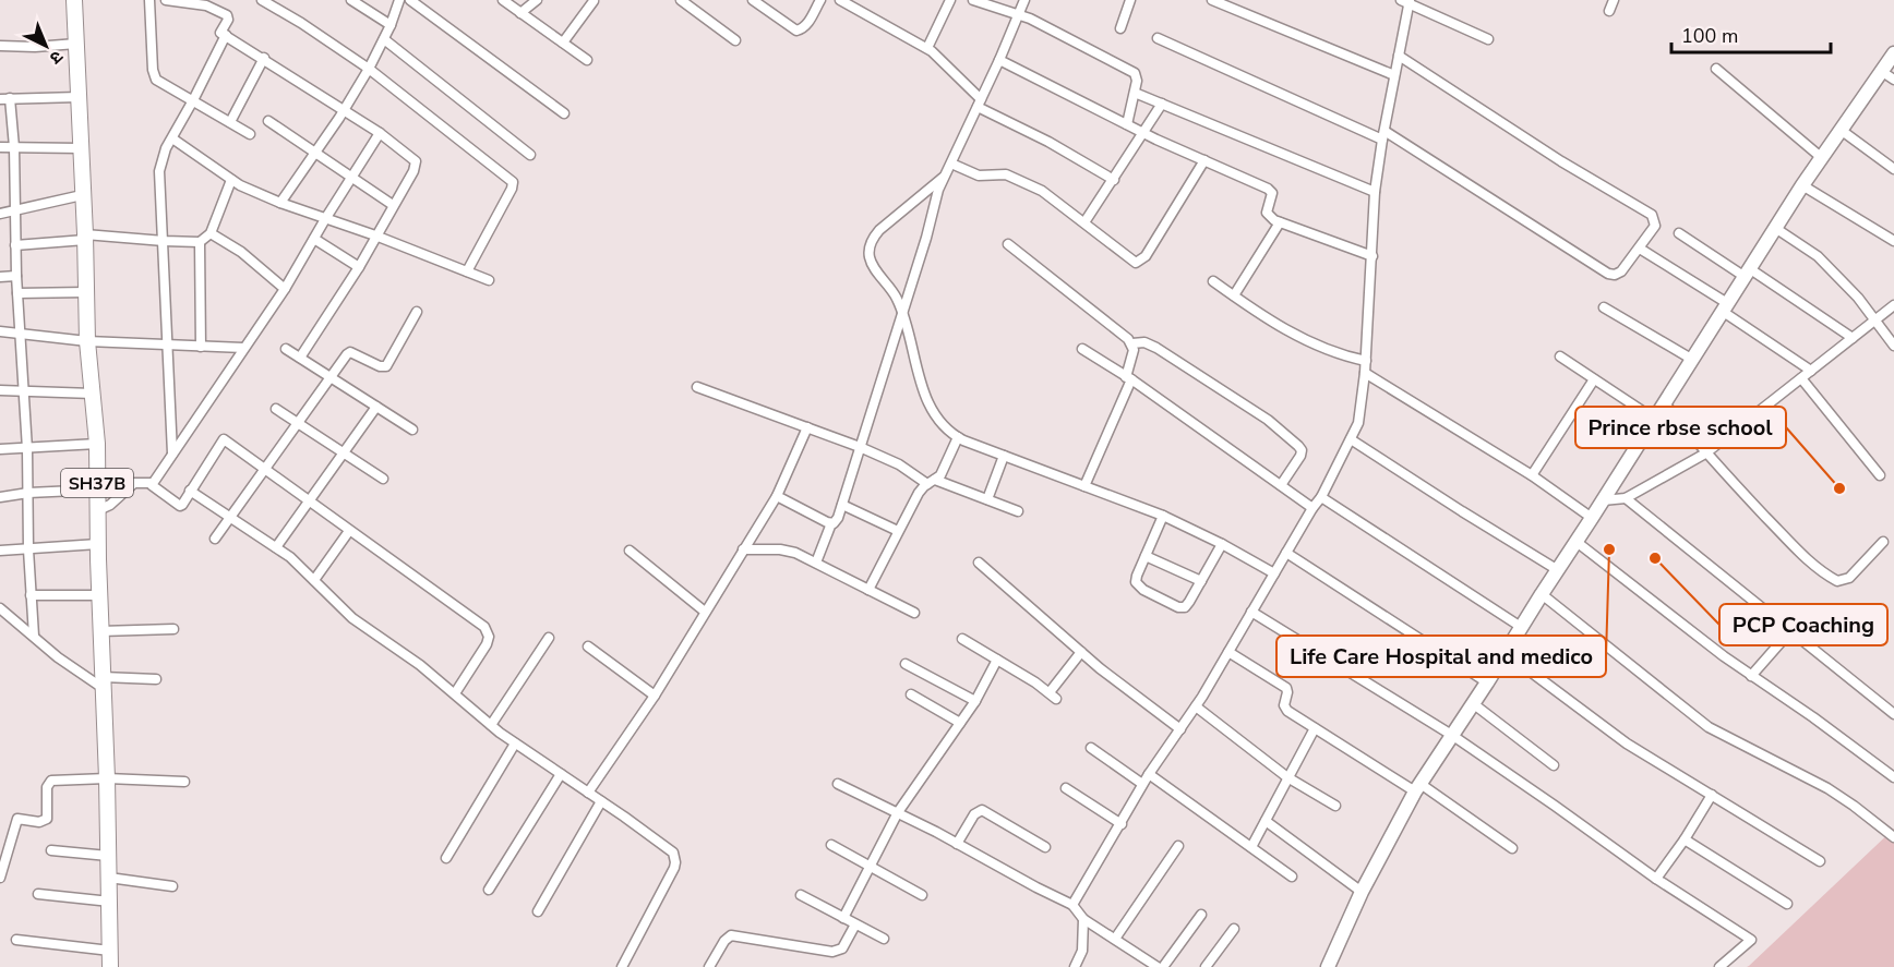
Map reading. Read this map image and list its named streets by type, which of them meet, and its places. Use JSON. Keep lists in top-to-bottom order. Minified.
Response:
{"streets":{"main road":["SH37B"]},"places":["Prince rbse school","Life Care Hospital and medico","PCP Coaching"],"scale_bar":"100 m","north":"bottom right"}
